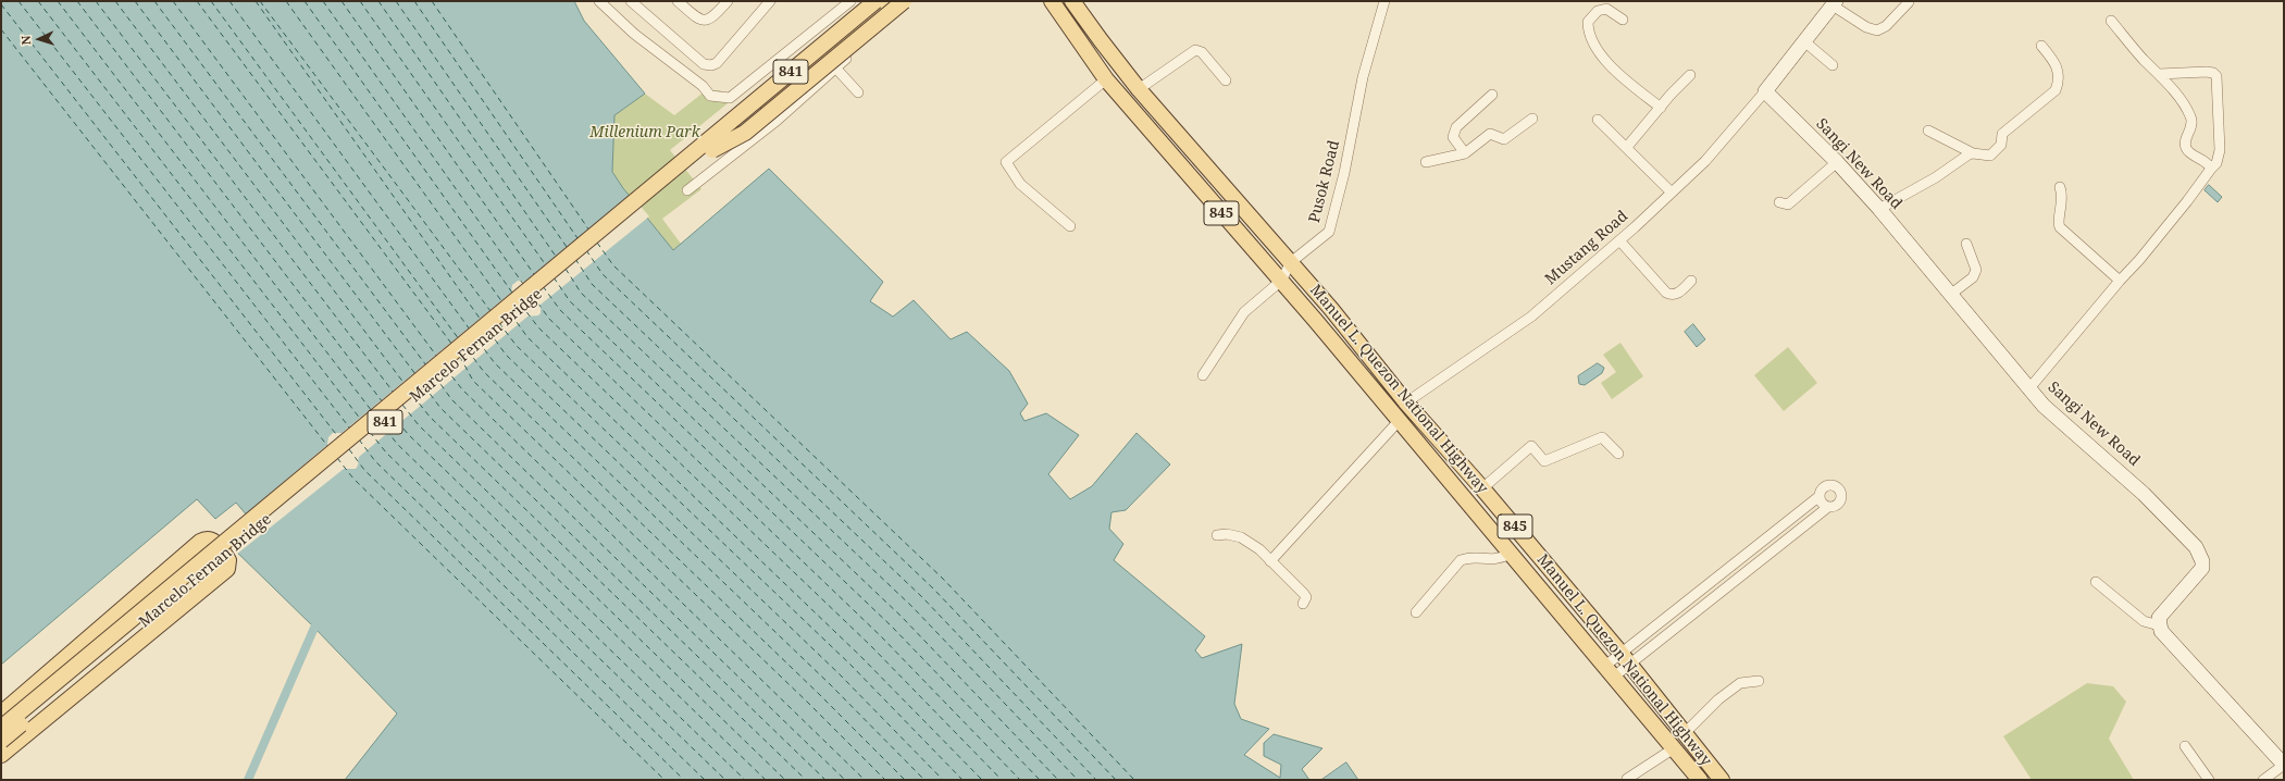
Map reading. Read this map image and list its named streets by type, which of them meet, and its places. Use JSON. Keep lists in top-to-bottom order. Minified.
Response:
{"streets":{"main road":["841","845","Marcelo Fernan Bridge","Manuel L. Quezon National Highway"],"street":["Sangi New Road","Pusok Road","Mustang Road"]},"crossings":[["Sangi New Road","Mustang Road"],["Pusok Road","Manuel L. Quezon National Highway"],["Mustang Road","Manuel L. Quezon National Highway"]],"parks":["Millenium Park"],"north":"left"}
